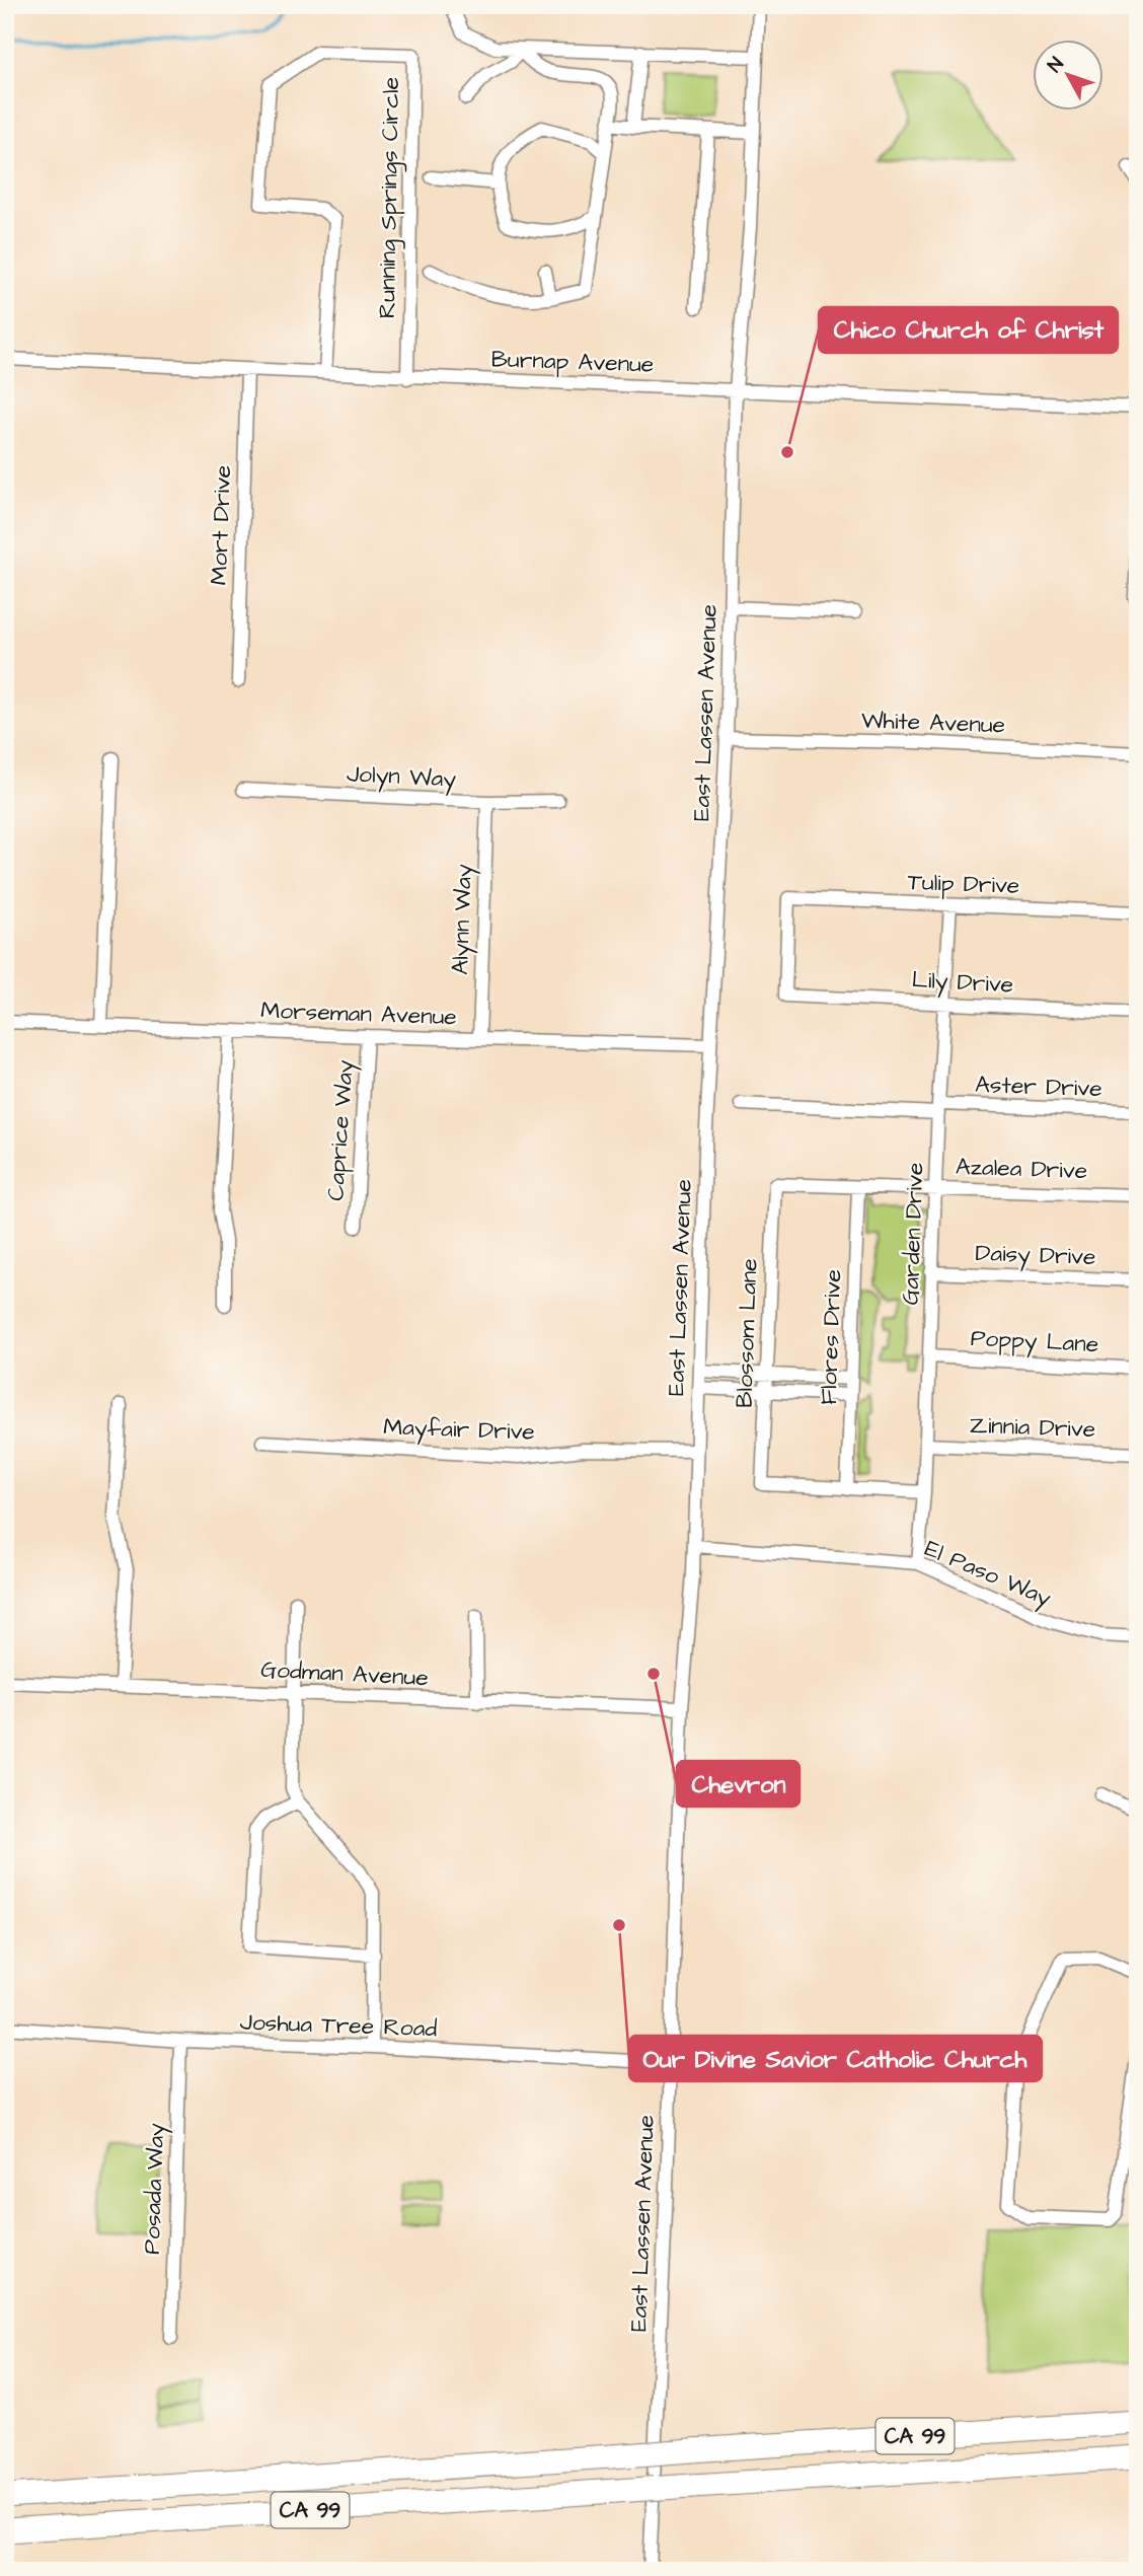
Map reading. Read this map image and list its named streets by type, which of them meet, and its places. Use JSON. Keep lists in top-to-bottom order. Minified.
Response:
{"streets":{"highway":["CA 99"],"street":["Running Springs Circle","Burnap Avenue","Mort Drive","East Lassen Avenue","White Avenue","Jolyn Way","Tulip Drive","Alynn Way","Lily Drive","Morseman Avenue","Aster Drive","Caprice Way","Azalea Drive","Garden Drive","Daisy Drive","Blossom Lane","Flores Drive","Poppy Lane","Zinnia Drive","Mayfair Drive","El Paso Way","Godman Avenue","Joshua Tree Road","Posada Way"]},"crossings":[["Running Springs Circle","Burnap Avenue"],["Burnap Avenue","Mort Drive"],["Burnap Avenue","East Lassen Avenue"],["East Lassen Avenue","White Avenue"],["East Lassen Avenue","Morseman Avenue"],["East Lassen Avenue","Mayfair Drive"],["East Lassen Avenue","El Paso Way"],["East Lassen Avenue","Godman Avenue"],["East Lassen Avenue","Joshua Tree Road"],["Jolyn Way","Alynn Way"],["Tulip Drive","Lily Drive"],["Tulip Drive","Garden Drive"],["Alynn Way","Morseman Avenue"],["Lily Drive","Garden Drive"],["Morseman Avenue","Caprice Way"],["Aster Drive","Garden Drive"],["Azalea Drive","Garden Drive"],["Azalea Drive","Blossom Lane"],["Azalea Drive","Flores Drive"],["Garden Drive","Daisy Drive"],["Garden Drive","Poppy Lane"],["Garden Drive","Zinnia Drive"],["Garden Drive","El Paso Way"],["Blossom Lane","Flores Drive"],["Joshua Tree Road","Posada Way"]],"places":["Chico Church of Christ","Chevron","Our Divine Savior Catholic Church"],"north":"top left"}
